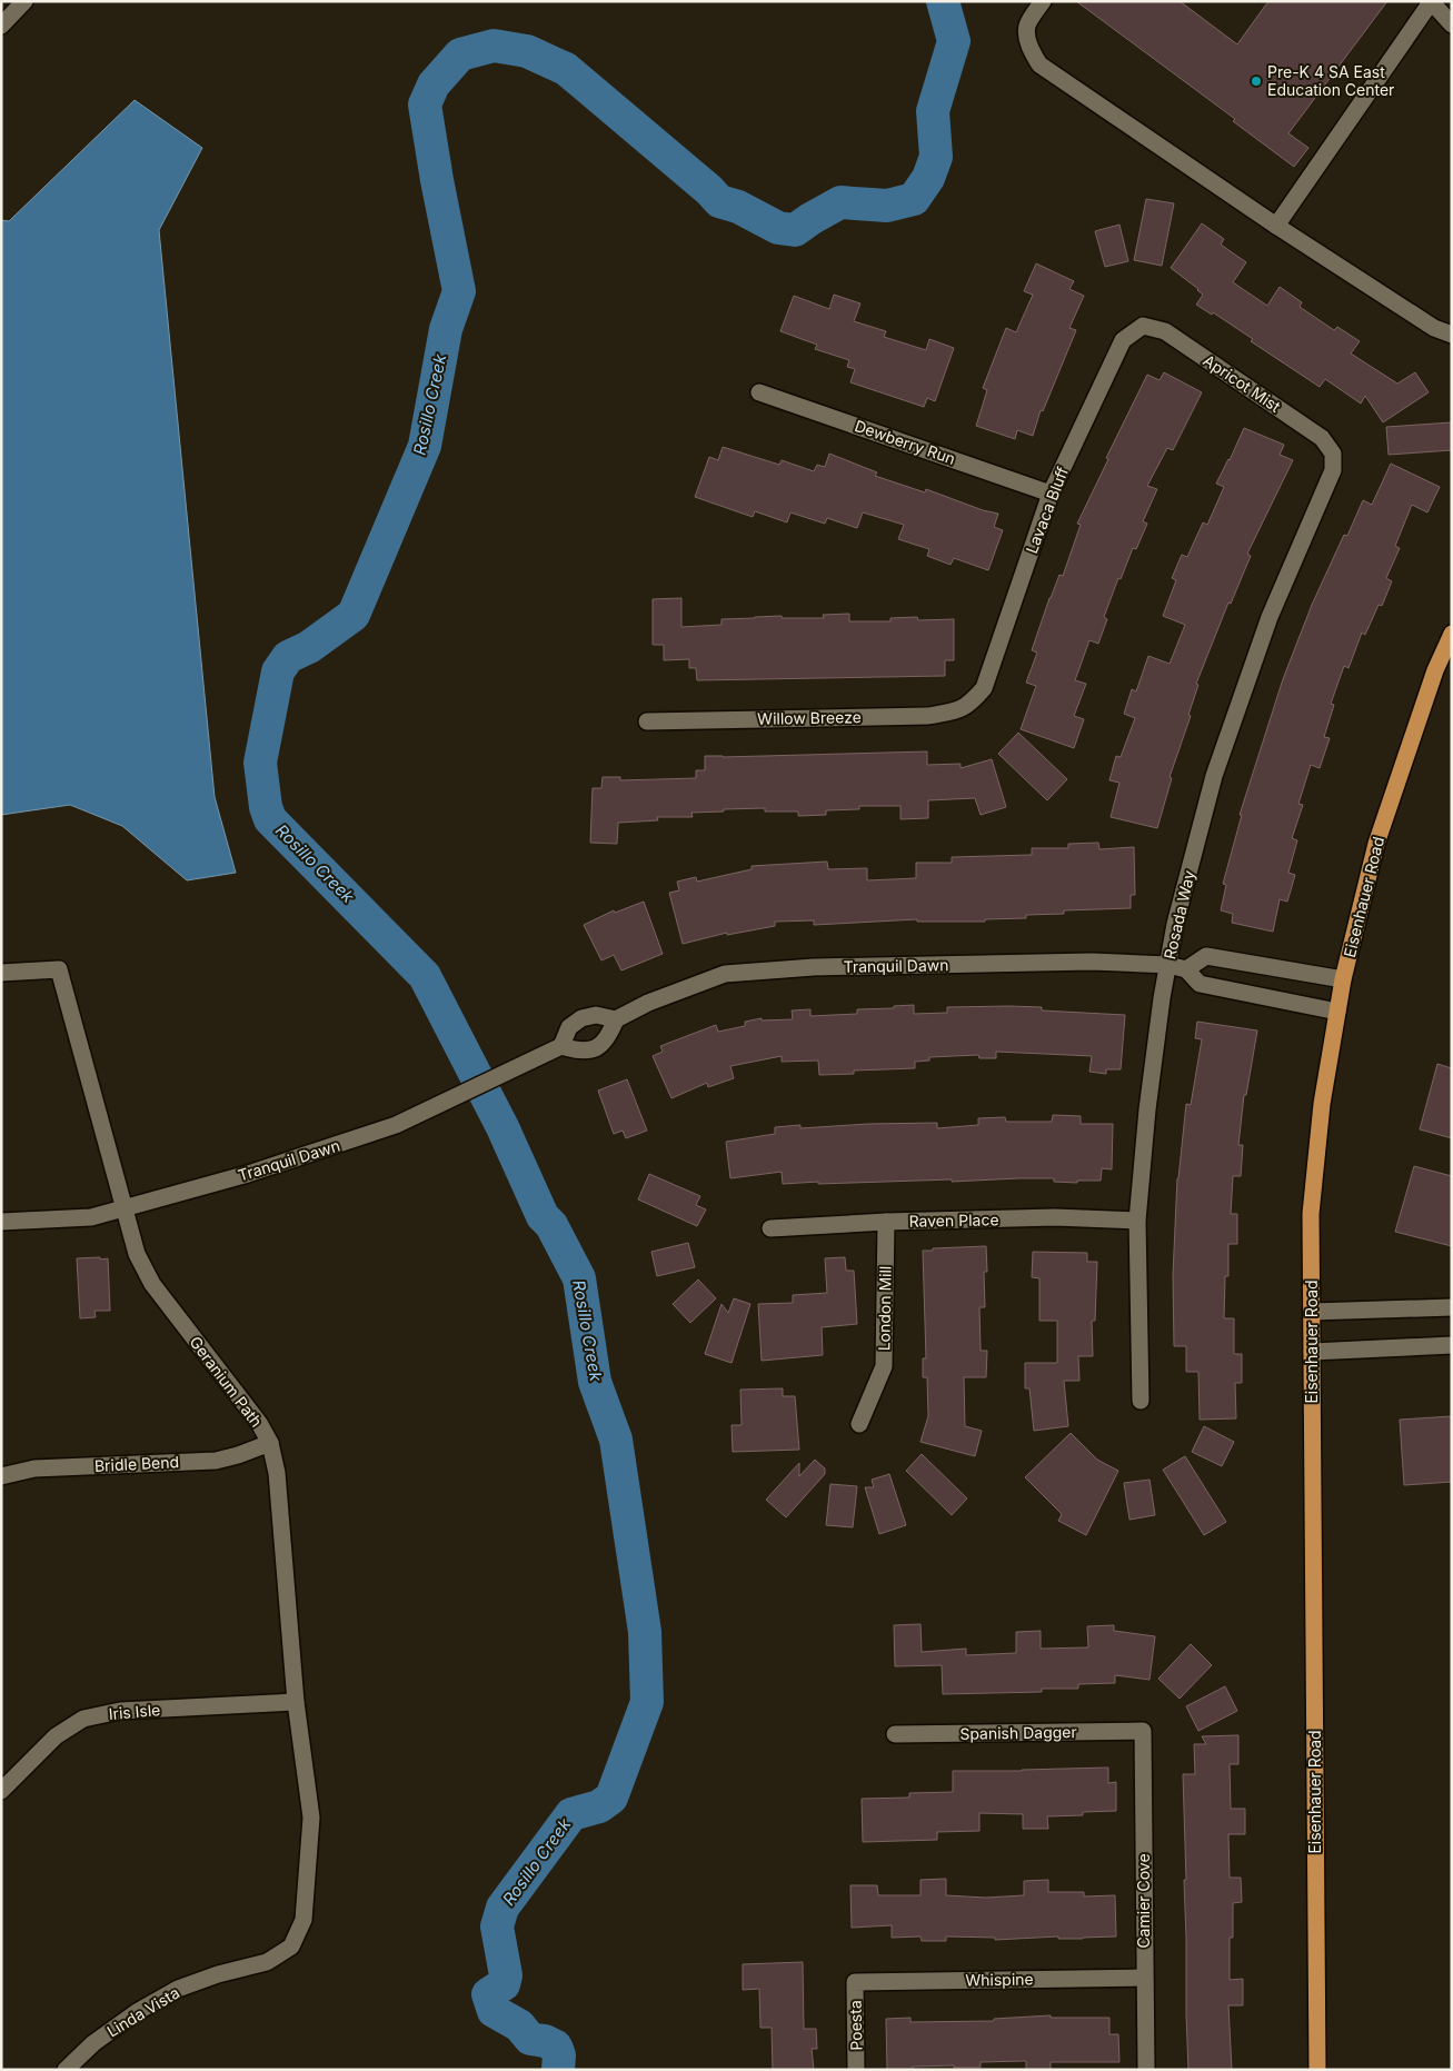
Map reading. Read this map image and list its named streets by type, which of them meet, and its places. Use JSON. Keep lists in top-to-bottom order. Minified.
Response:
{"streets":{"main road":["Eisenhauer Road"],"street":["Apricot Mist","Dewberry Run","Lavaca Bluff","Willow Breeze","Rosada Way","Tranquil Dawn","Raven Place","London Mill","Geranium Path","Bridle Bend","Iris Isle","Spanish Dagger","Camier Cove","Whispine","Linda Vista","Poesta"]},"crossings":[["Apricot Mist","Lavaca Bluff"],["Apricot Mist","Rosada Way"],["Dewberry Run","Lavaca Bluff"],["Lavaca Bluff","Willow Breeze"],["Eisenhauer Road","Tranquil Dawn"],["Rosada Way","Tranquil Dawn"],["Rosada Way","Raven Place"],["Tranquil Dawn","Geranium Path"],["Raven Place","London Mill"],["Geranium Path","Bridle Bend"],["Geranium Path","Iris Isle"],["Geranium Path","Linda Vista"],["Spanish Dagger","Camier Cove"],["Camier Cove","Whispine"],["Whispine","Poesta"]],"water":["Rosillo Creek"],"places":["Pre-K 4 SA East Education Center"]}
